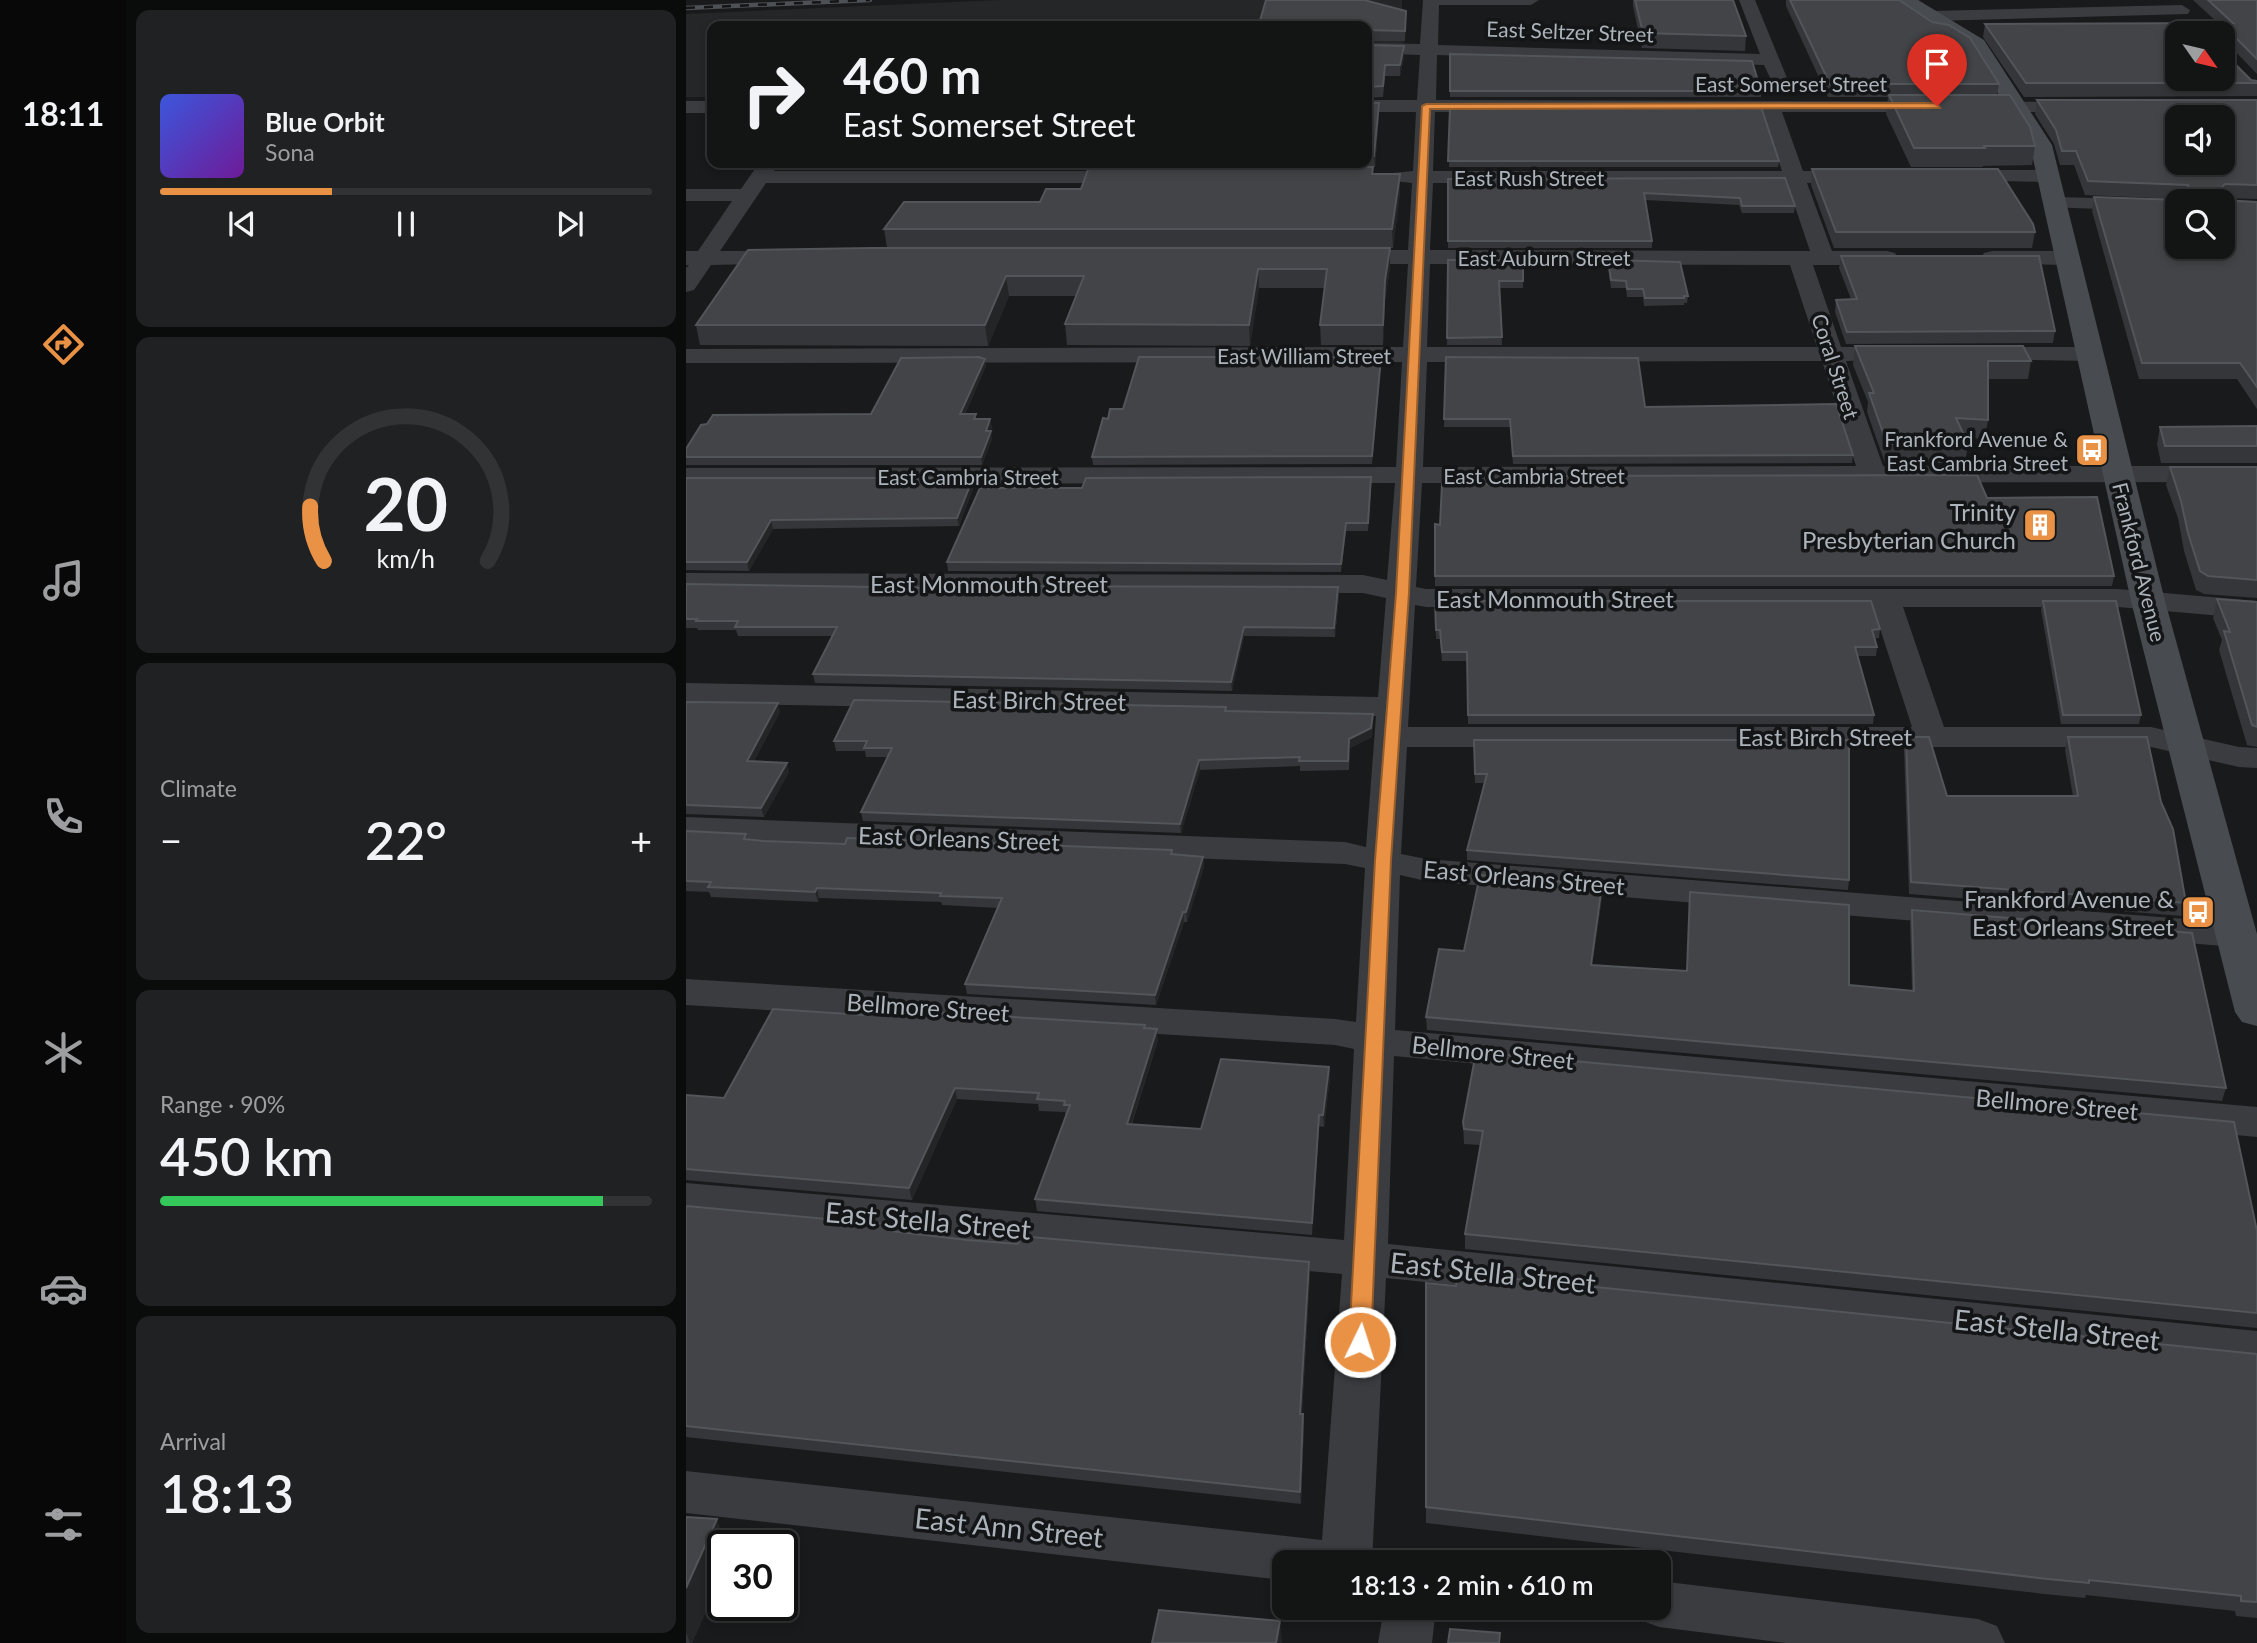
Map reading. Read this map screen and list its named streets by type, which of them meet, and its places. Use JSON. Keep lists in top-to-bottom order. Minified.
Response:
{"streets":{"main road":["Frankford Avenue"],"street":["East Seltzer Street","East Somerset Street","East Rush Street","East Auburn Street","East William Street","Coral Street","East Cambria Street","East Monmouth Street","East Birch Street","East Orleans Street","Bellmore Street","East Stella Street","East Ann Street"]},"crossings":[["East Somerset Street","Frankford Avenue"],["East Auburn Street","Coral Street"],["East William Street","Coral Street"],["Coral Street","East Cambria Street"],["East Cambria Street","Frankford Avenue"],["Frankford Avenue","East Monmouth Street"],["Frankford Avenue","East Birch Street"],["Frankford Avenue","East Orleans Street"]],"places":{"bus stop":["Frankford Avenue & East Cambria Street","Frankford Avenue & East Orleans Street"],"building":["Trinity Presbyterian Church"]},"north":"bottom right","page":{"tabs":"18:11","turn":["460 m","East Somerset Street"],"song":["Blue Orbit","Sona"],"tile":["Climate",["Range · 90%","450 km"],["Arrival","18:13"]],"heat":["−","22°","+"],"limit":"30","trip":"18:13 · 2 min · 610 m","gauge":["20","km/h"]}}
